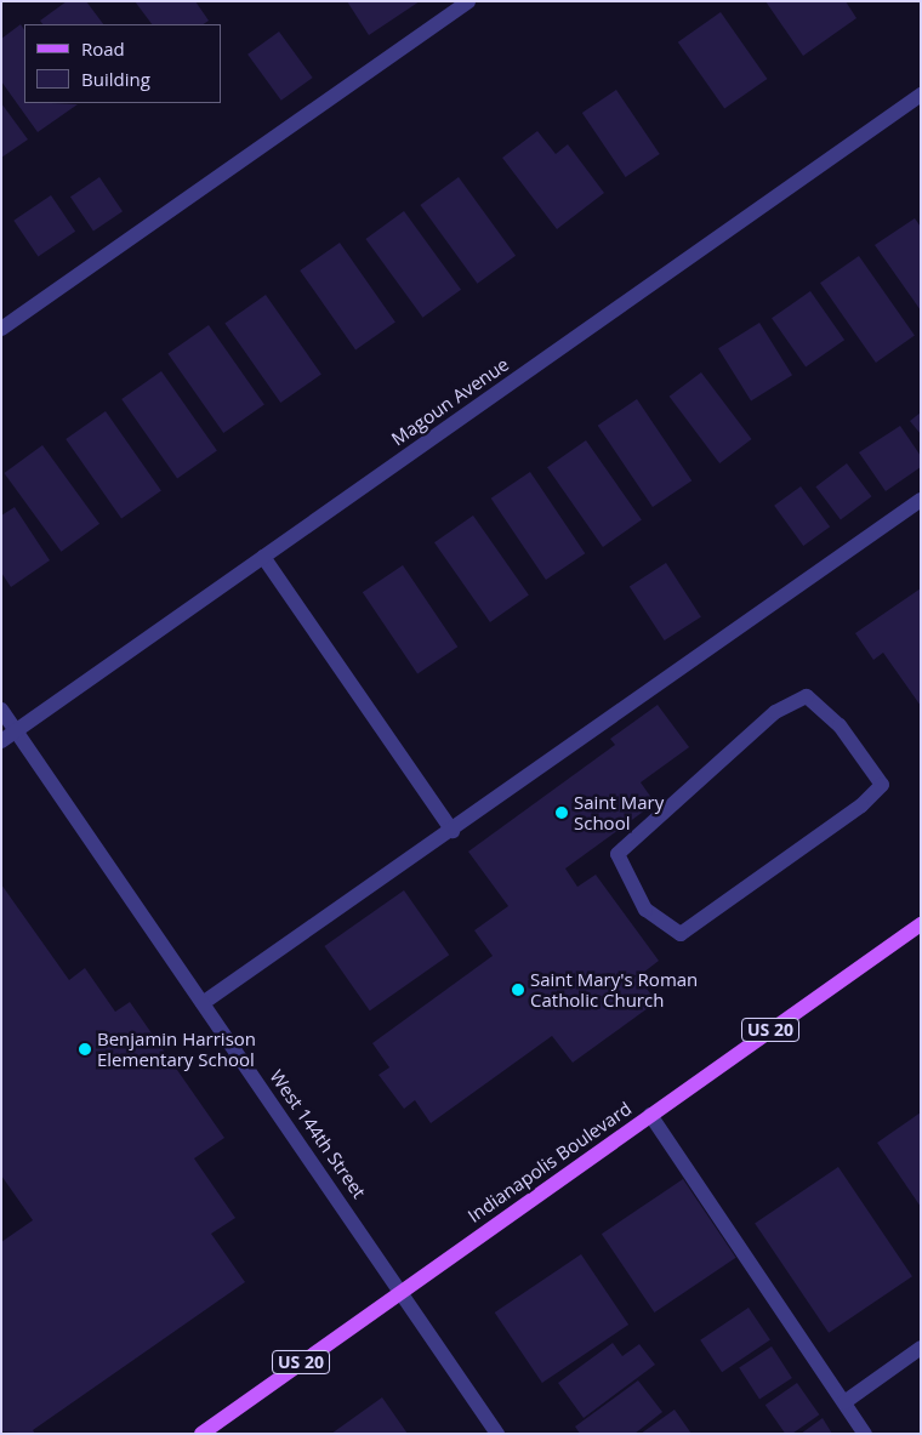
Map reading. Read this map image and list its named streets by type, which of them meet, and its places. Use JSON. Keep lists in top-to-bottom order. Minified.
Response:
{"streets":{"main road":["US 20","Indianapolis Boulevard"],"street":["Magoun Avenue","West 144th Street"]},"crossings":[["Magoun Avenue","West 144th Street"],["West 144th Street","Indianapolis Boulevard"]],"places":["Saint Mary School","Saint Mary's Roman Catholic Church","Benjamin Harrison Elementary School"],"legend":["Road","Building"]}
